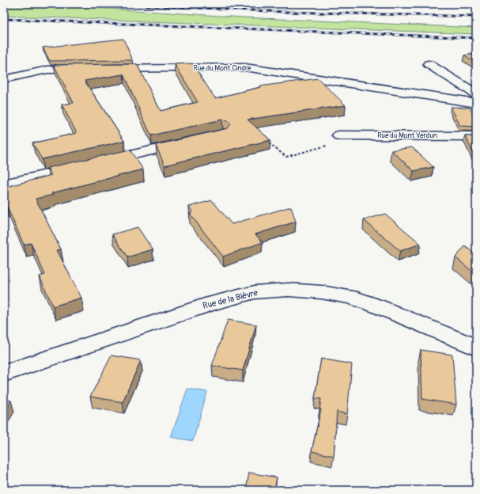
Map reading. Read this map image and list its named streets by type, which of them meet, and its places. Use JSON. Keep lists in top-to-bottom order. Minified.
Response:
{"streets":{"street":["Rue du Mont Cindre","Rue du Mont Verdun","Rue de la Bièvre"]}}
